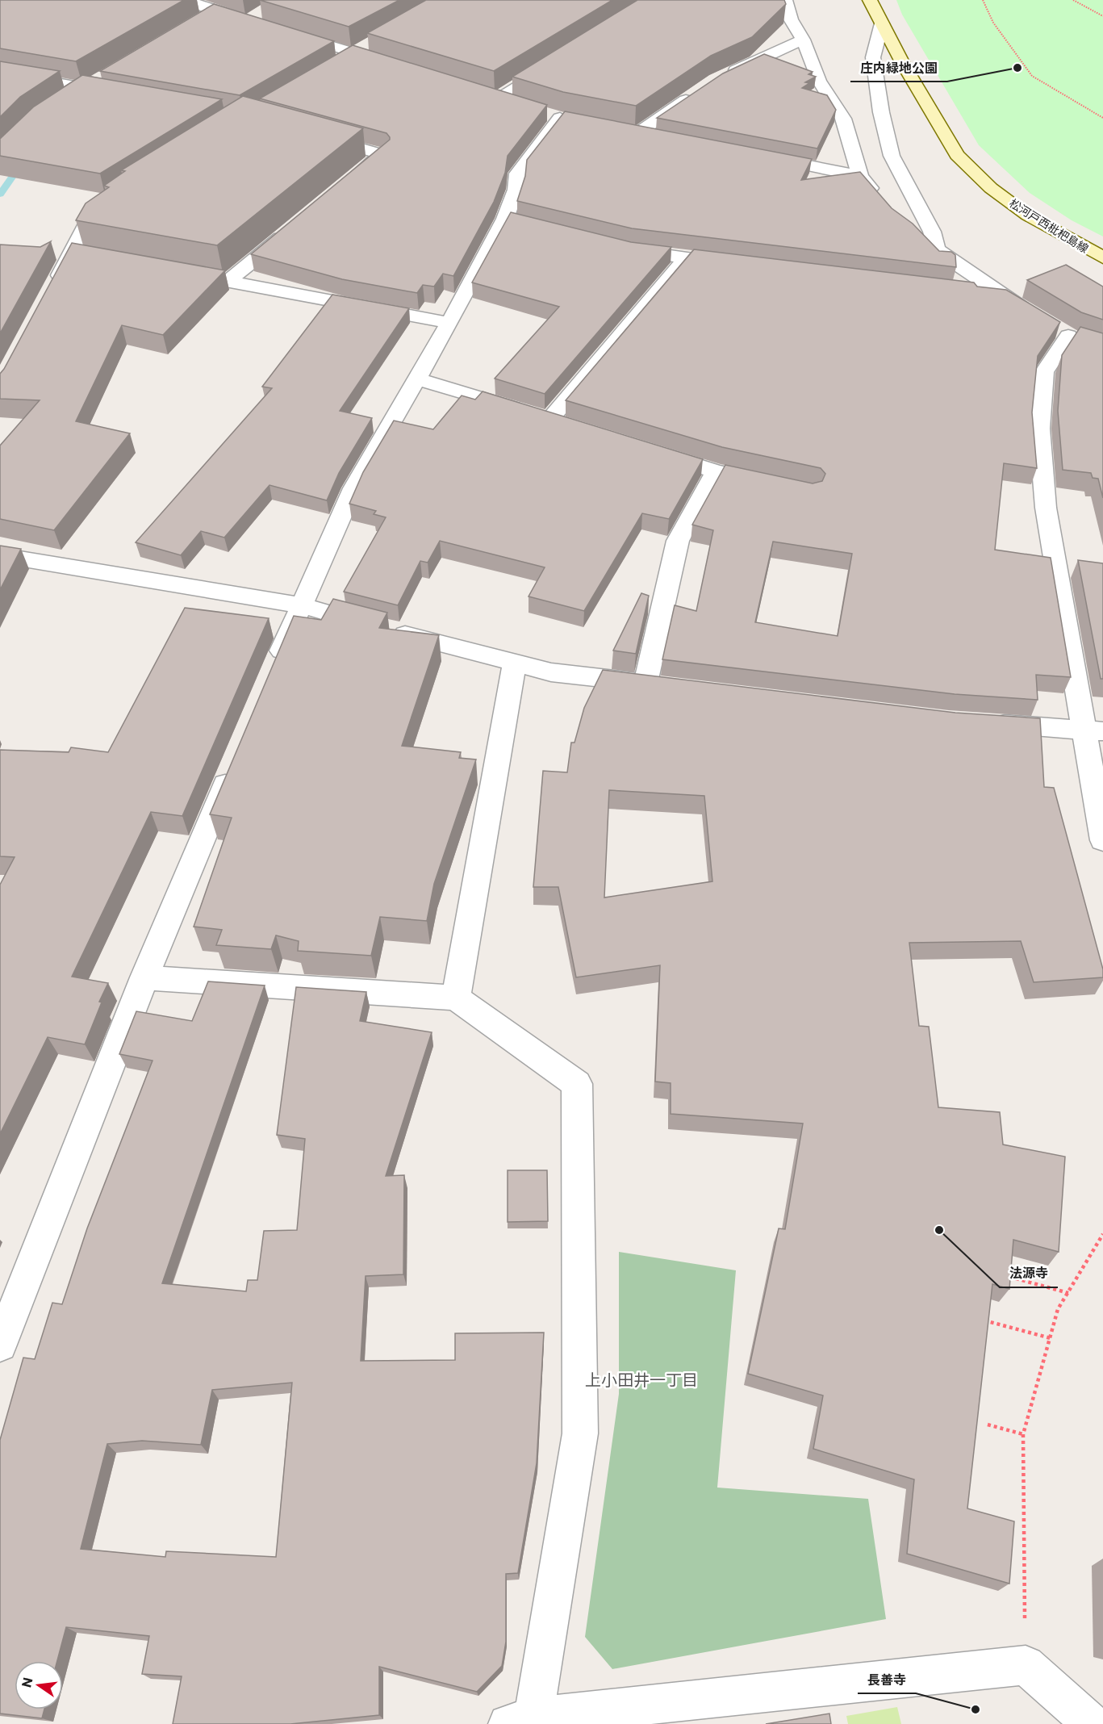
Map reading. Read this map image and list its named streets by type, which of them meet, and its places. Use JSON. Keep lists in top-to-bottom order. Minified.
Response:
{"streets":{"main road":["松河戸西枇杷島線"]},"districts":["上小田井一丁目"],"places":["庄内緑地公園","法源寺","長善寺"],"north":"left"}
